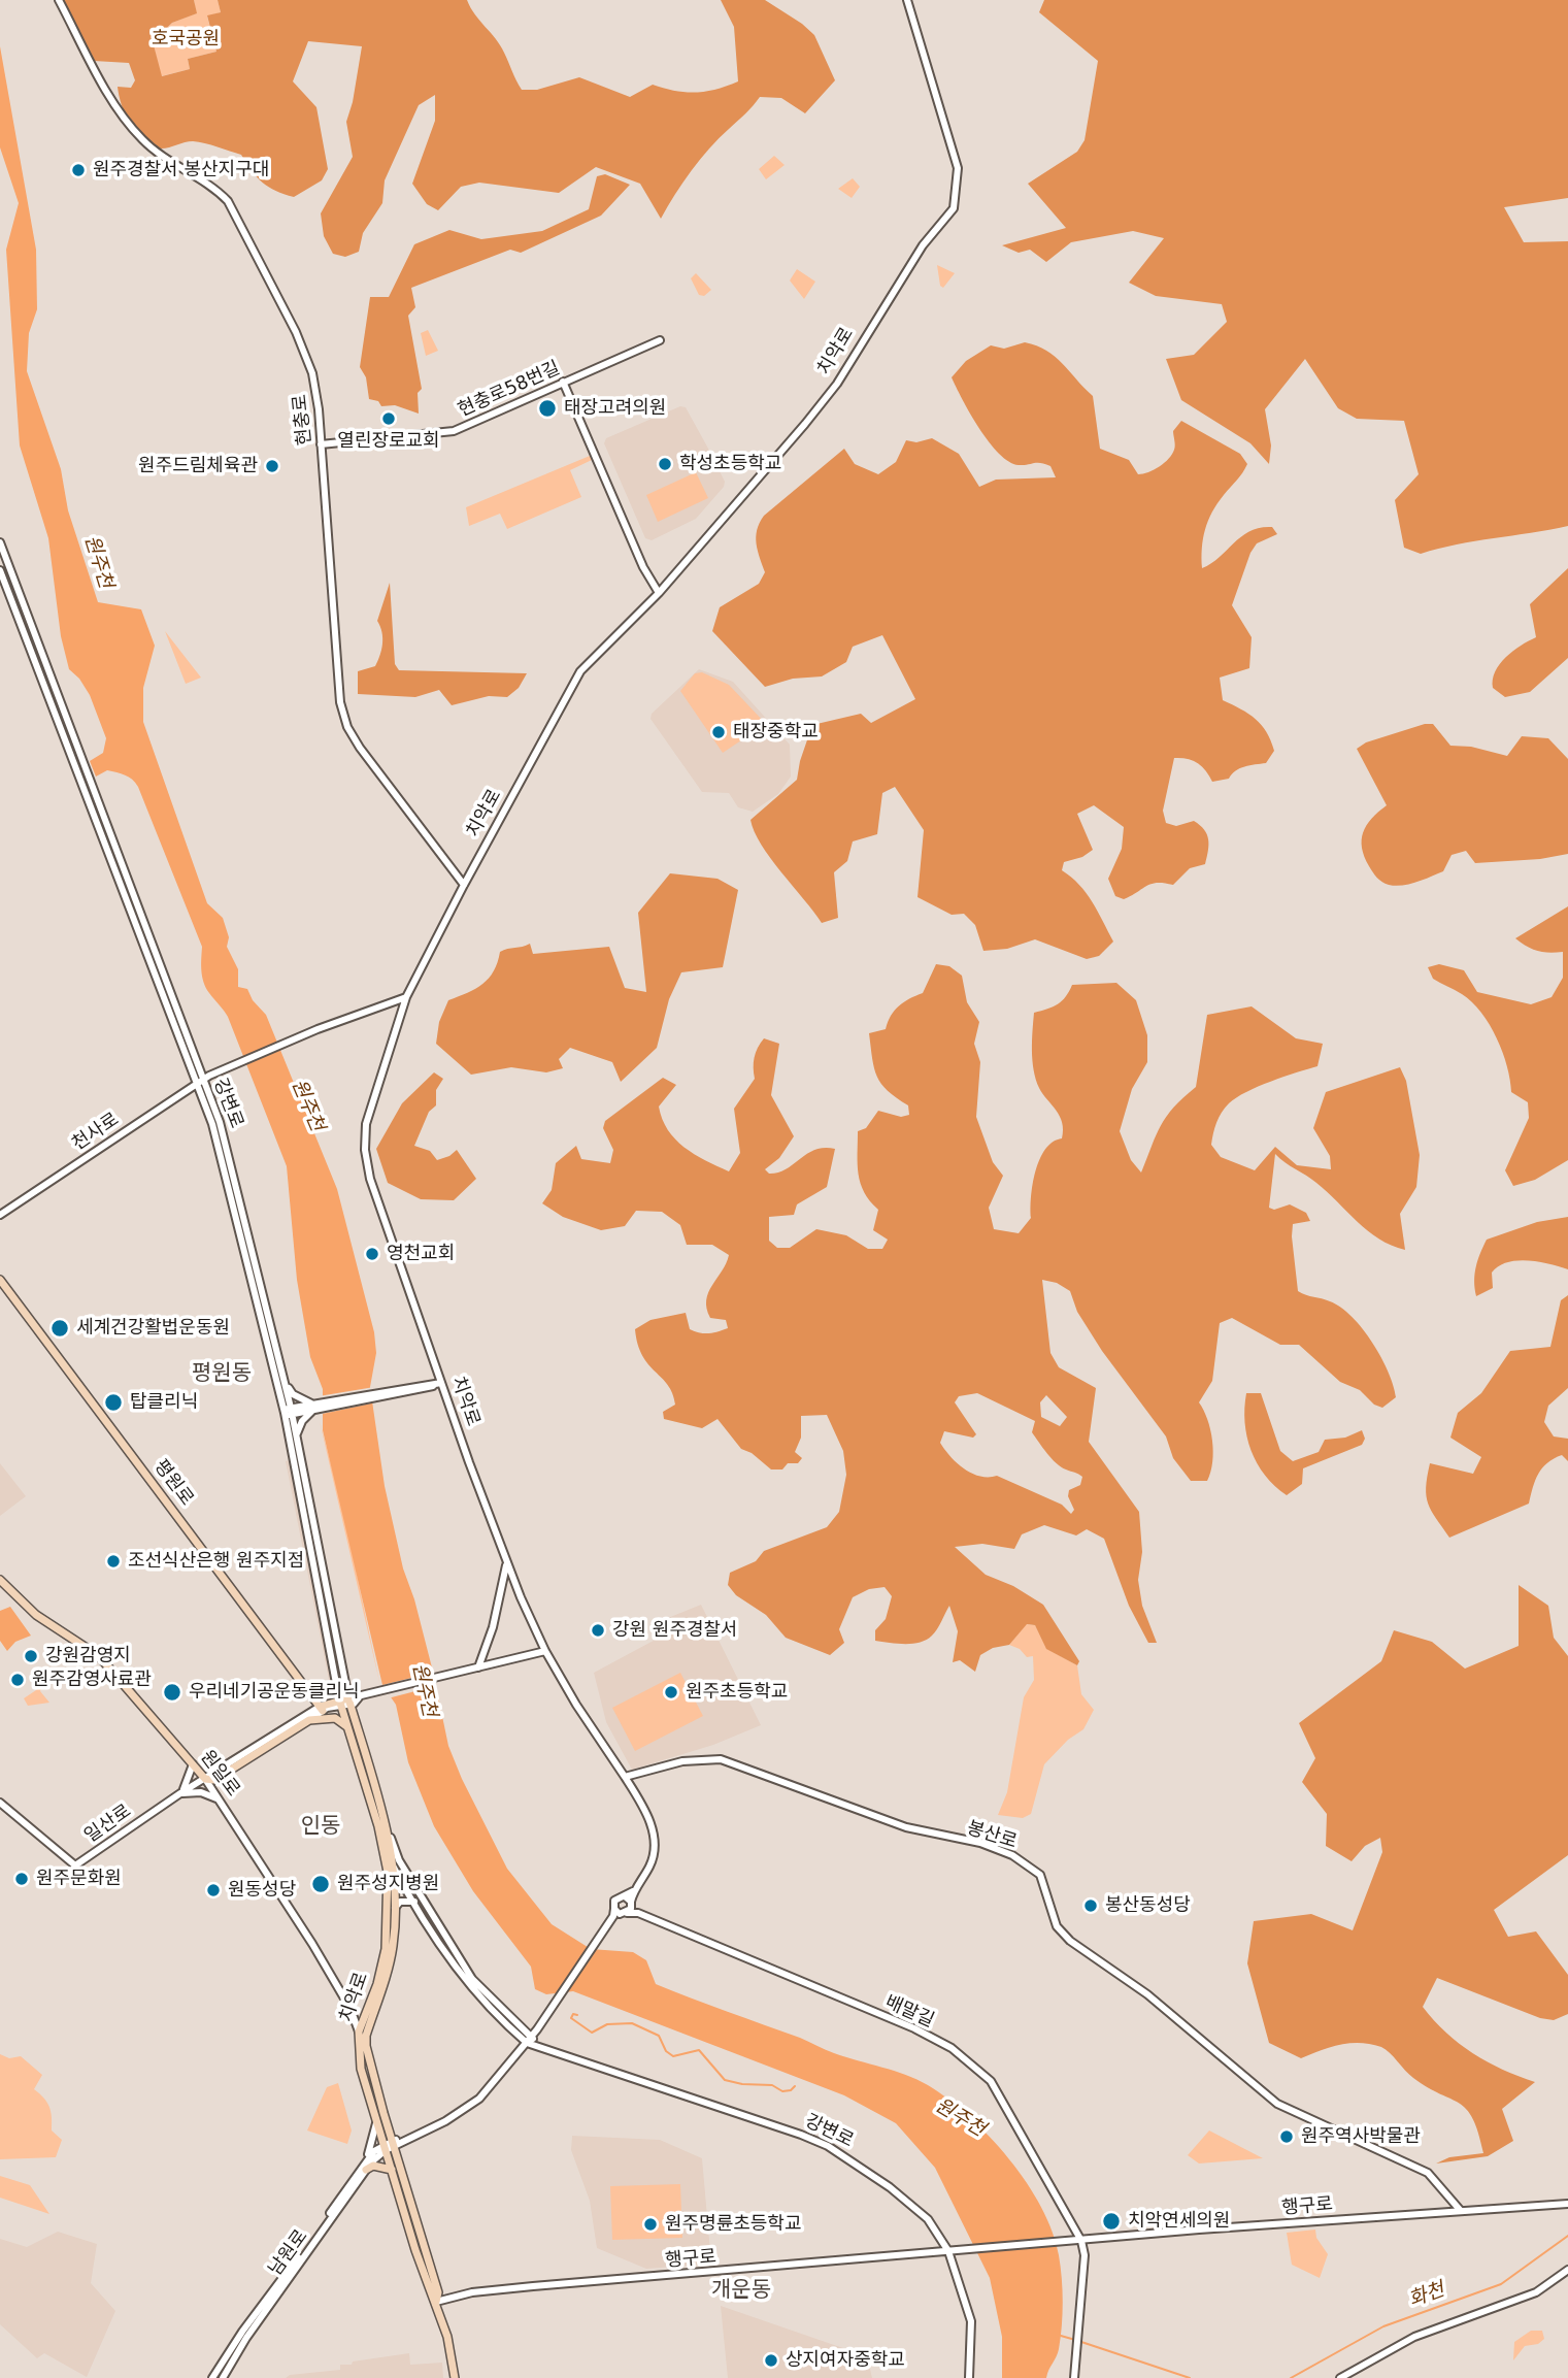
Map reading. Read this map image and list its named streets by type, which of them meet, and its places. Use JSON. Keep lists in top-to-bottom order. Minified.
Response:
{"streets":{"main road":["치악로","강변로","평원로","원일로"],"street":["현충로58번길","현충로","천사로","일산로","봉산로","배말길","행구로","남원로"]},"crossings":[["치악로","현충로"],["치악로","강변로"],["치악로","천사로"],["치악로","원일로"],["치악로","행구로"],["치악로","남원로"],["현충로58번길","현충로"],["강변로","천사로"],["강변로","행구로"],["강변로","남원로"],["원일로","일산로"],["봉산로","행구로"],["배말길","행구로"]],"districts":["평원동","인동","개운동"],"water":["원주천","화천"],"parks":["호국공원"],"places":["원주경찰서 봉산지구대","태장고려의원","열린장로교회","학성초등학교","원주드림체육관","태장중학교","영천교회","세계건강활법운동원","탑클리닉","조선식산은행 원주지점","강원 원주경찰서","강원감영지","원주감영사료관","우리네기공운동클리닉","원주초등학교","원주문화원","원주성지병원","원동성당","봉산동성당","원주역사박물관","치악연세의원","원주명륜초등학교","상지여자중학교"]}
